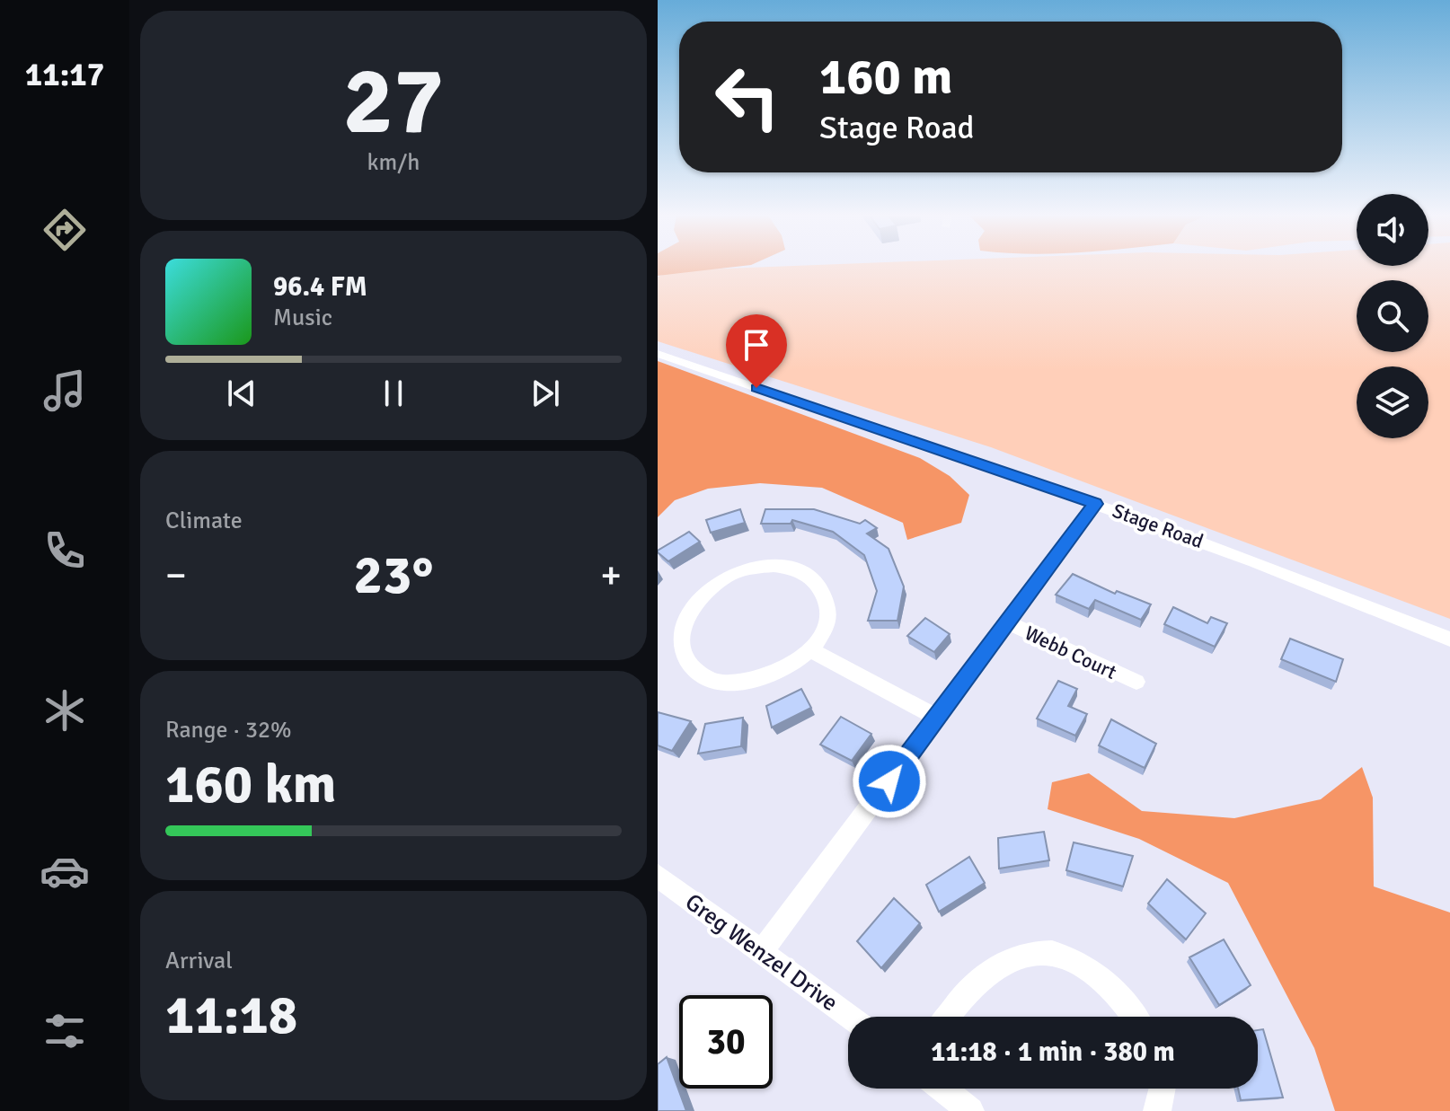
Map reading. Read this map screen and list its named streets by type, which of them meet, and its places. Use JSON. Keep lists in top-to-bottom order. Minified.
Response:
{"streets":{"street":["Stage Road","Webb Court","Greg Wenzel Drive"]},"page":{"tabs":"11:17","tile":[["27","km/h"],"Climate",["Range · 32%","160 km"],["Arrival","11:18"]],"turn":["160 m","Stage Road"],"song":["96.4 FM","Music"],"heat":["−","23°","+"],"limit":"30","trip":"11:18 · 1 min · 380 m"}}
